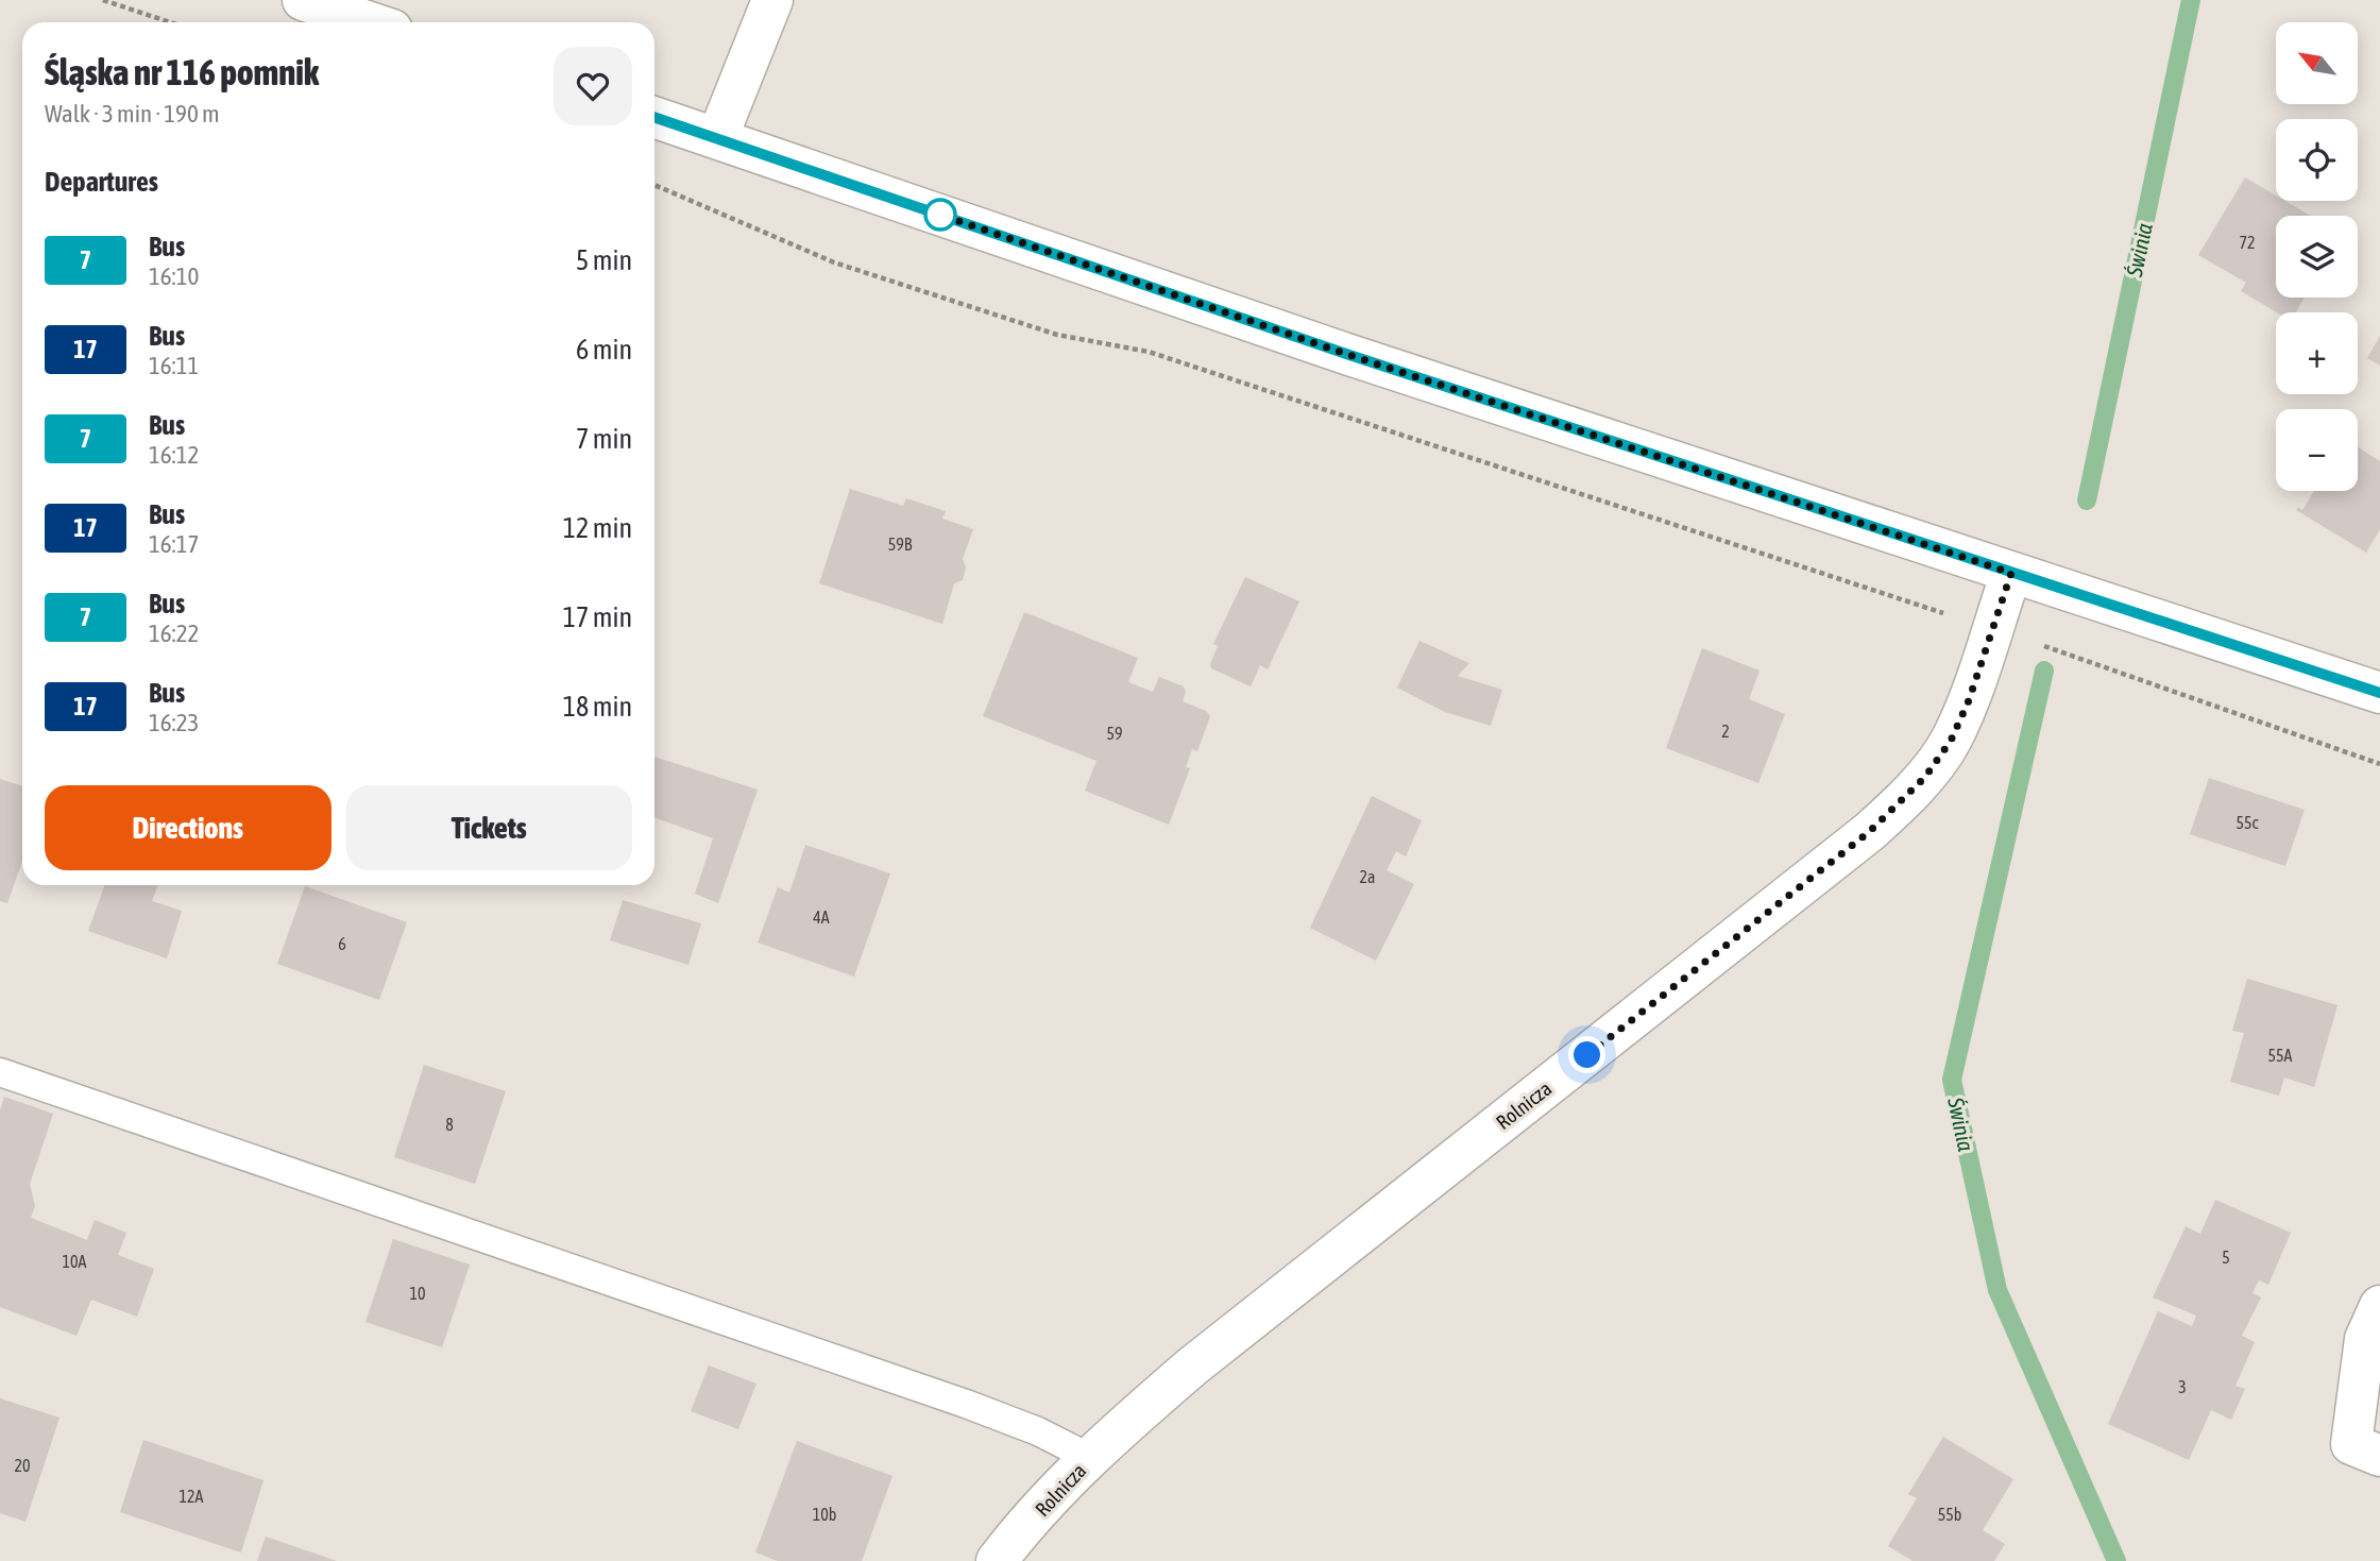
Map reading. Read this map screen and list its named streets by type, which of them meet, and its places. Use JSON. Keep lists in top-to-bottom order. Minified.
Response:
{"streets":{"street":["Rolnicza"]},"water":["Świnia"],"lines":["bus line 7"],"house_numbers":["72","59B","2","59","55c","2a","4A","6","55A","8","5","10A","10","3","20","12A","10b","55b"],"north":"top left","page":{"map_buttons":["+","−"],"heading":[["Śląska nr 116 pomnik","Walk · 3 min · 190 m"],"Departures"],"list":[{"mark":"7","name":"Bus","note":"16:10","value":"5 min"},{"mark":"17","name":"Bus","note":"16:11","value":"6 min"},{"mark":"7","name":"Bus","note":"16:12","value":"7 min"},{"mark":"17","name":"Bus","note":"16:17","value":"12 min"},{"mark":"7","name":"Bus","note":"16:22","value":"17 min"},{"mark":"17","name":"Bus","note":"16:23","value":"18 min"}],"buttons":["Directions","Tickets"]}}
